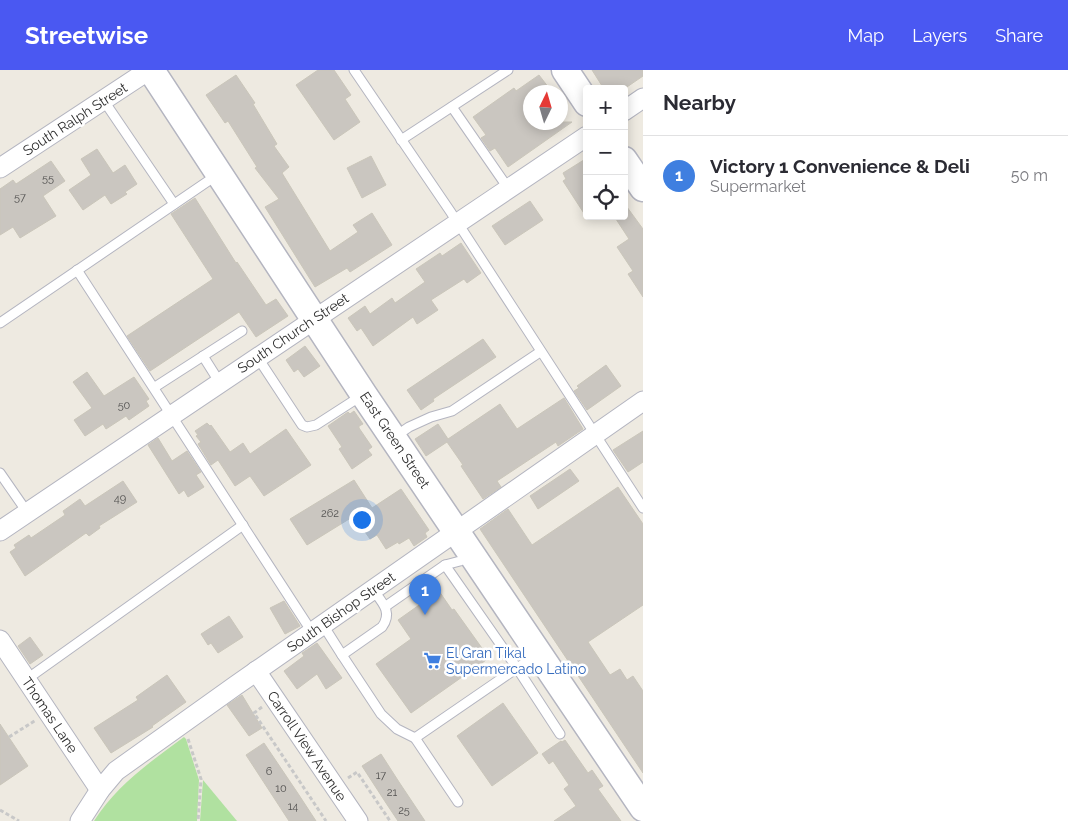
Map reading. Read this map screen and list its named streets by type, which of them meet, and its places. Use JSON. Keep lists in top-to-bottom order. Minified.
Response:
{"streets":{"street":["South Ralph Street","South Church Street","East Green Street","South Bishop Street","Thomas Lane","Carroll View Avenue"]},"crossings":[["South Ralph Street","East Green Street"],["South Church Street","East Green Street"],["East Green Street","South Bishop Street"],["South Bishop Street","Thomas Lane"],["South Bishop Street","Carroll View Avenue"]],"places":{"supermarket":["El Gran Tikal Supermercado Latino"]},"house_numbers":["55","57","50","49","262","6","17","10","21","14","25"],"north":"top","page":{"header":"Streetwise","nav":["Map","Layers","Share"],"heading":"Nearby","map_buttons":["+","−"],"list":[{"mark":"1","name":"Victory 1 Convenience & Deli","note":"Supermarket","value":"50 m"}],"pins":"1"}}
